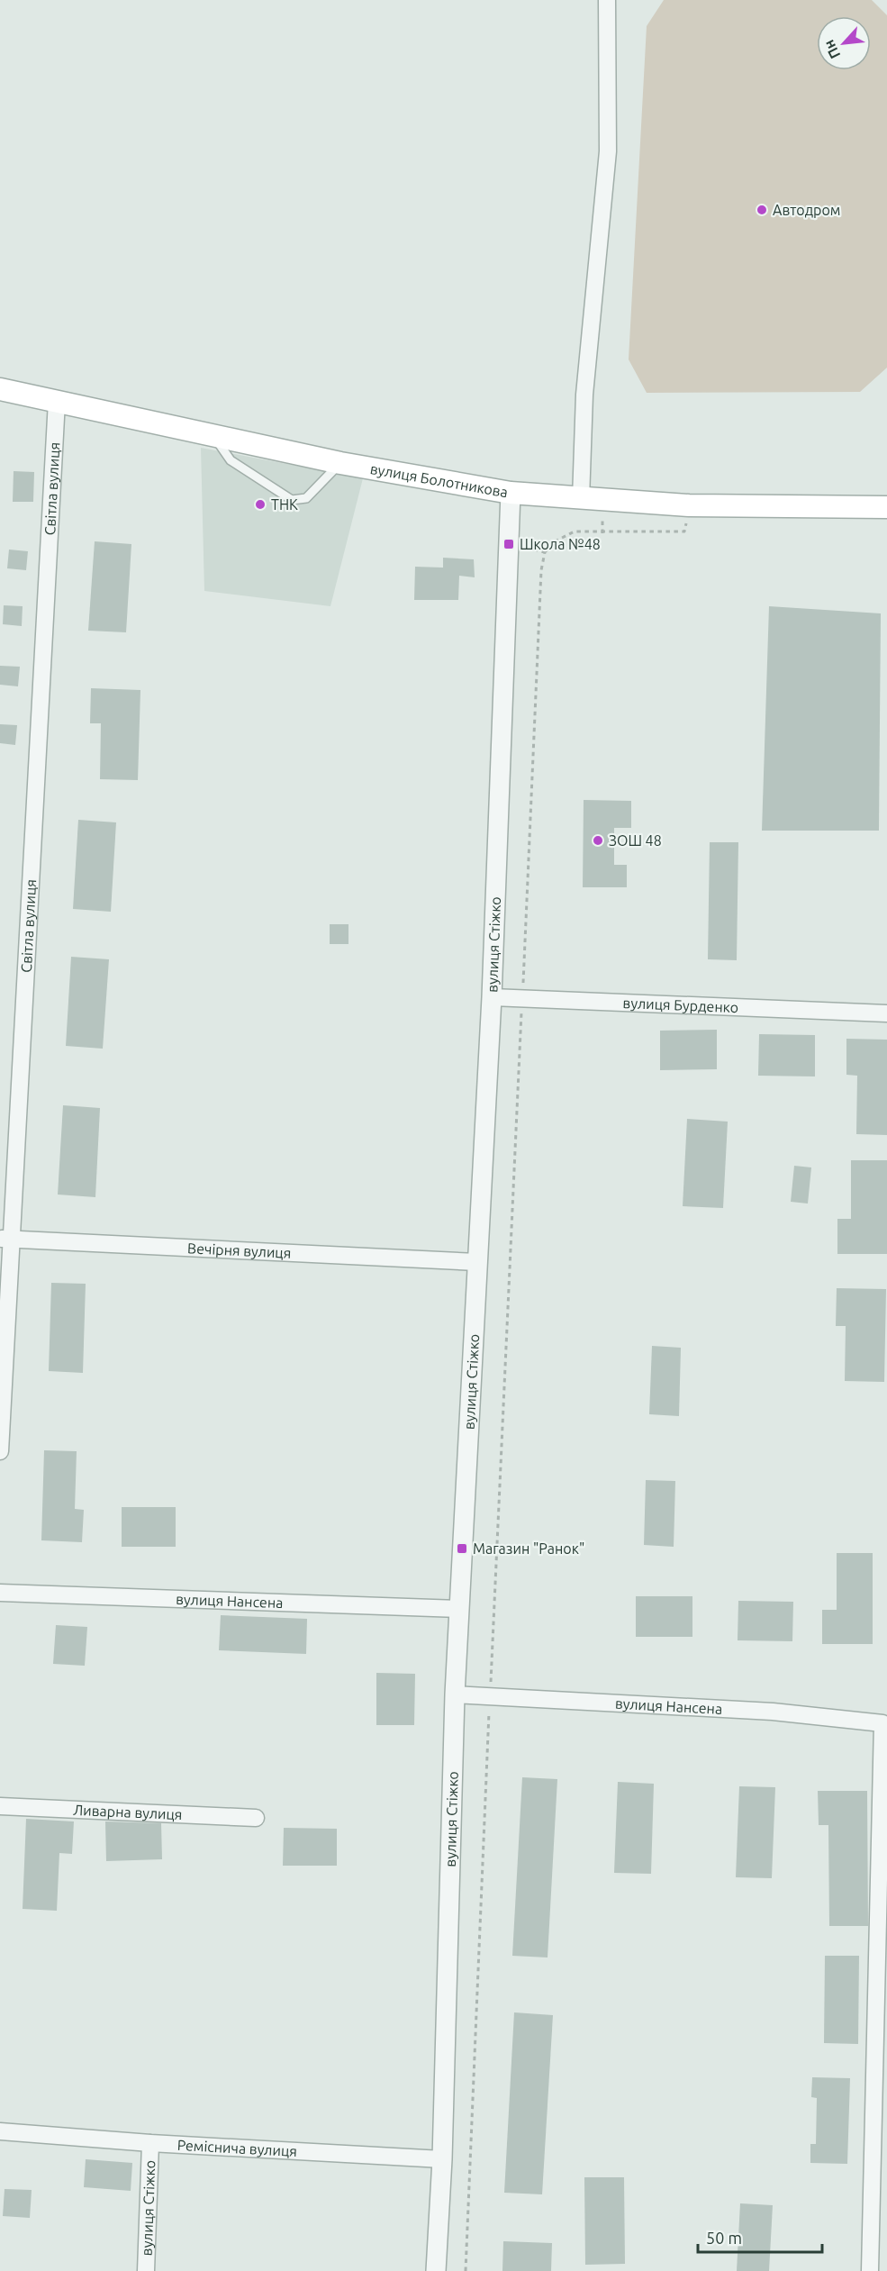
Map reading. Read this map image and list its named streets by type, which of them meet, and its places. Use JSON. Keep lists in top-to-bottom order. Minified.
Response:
{"streets":{"main road":["вулиця Болотникова"],"street":["Світла вулиця","вулиця Стіжко","вулиця Бурденко","Вечірня вулиця","вулиця Нансена","Ливарна вулиця","Реміснича вулиця"]},"crossings":[["вулиця Болотникова","Світла вулиця"],["вулиця Болотникова","вулиця Стіжко"],["Світла вулиця","Вечірня вулиця"],["вулиця Стіжко","вулиця Бурденко"],["вулиця Стіжко","Вечірня вулиця"],["вулиця Стіжко","вулиця Нансена"],["вулиця Стіжко","Реміснича вулиця"]],"places":{"other":["Автодром","ТНК","ЗОШ 48"],"transit":["Школа №48","Магазин \"Ранок\""]},"scale_bar":"50 m","north":"bottom left"}
